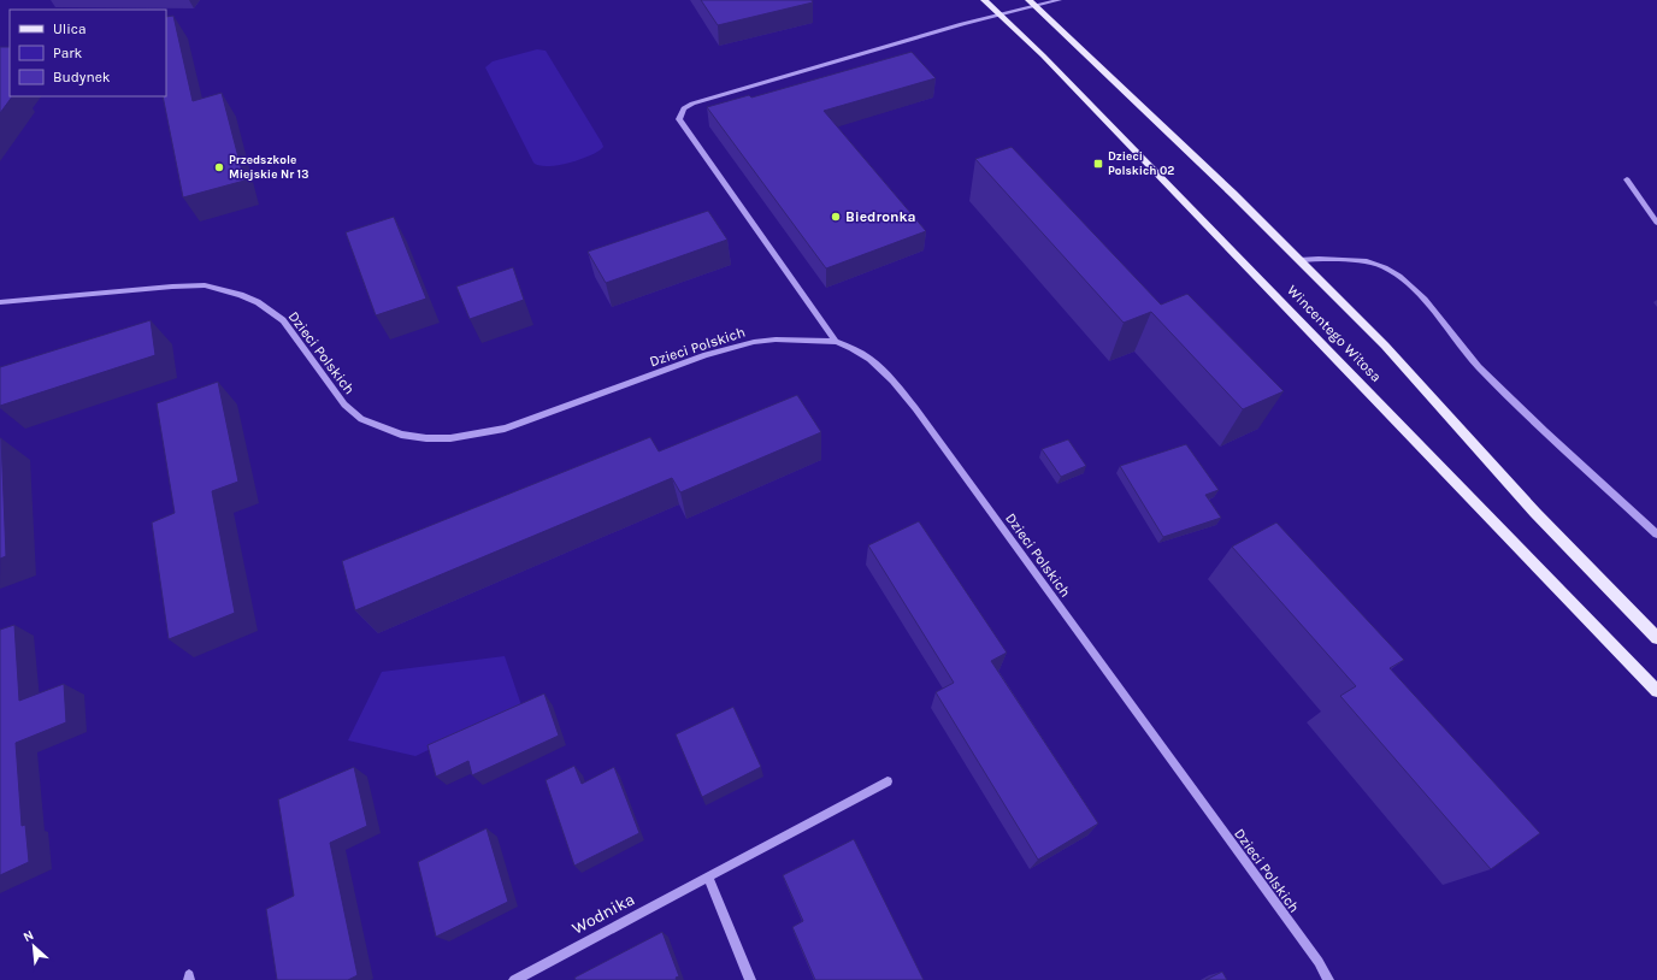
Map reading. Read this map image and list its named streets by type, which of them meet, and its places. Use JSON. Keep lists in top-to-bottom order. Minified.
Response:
{"streets":{"main road":["Wincentego Witosa"],"street":["Dzieci Polskich","Wodnika"]},"places":{"transit":["Dzieci Polskich 02"],"other":["Przedszkole Miejskie Nr 13","Biedronka"]},"legend":["Ulica","Park","Budynek"],"north":"top left"}
